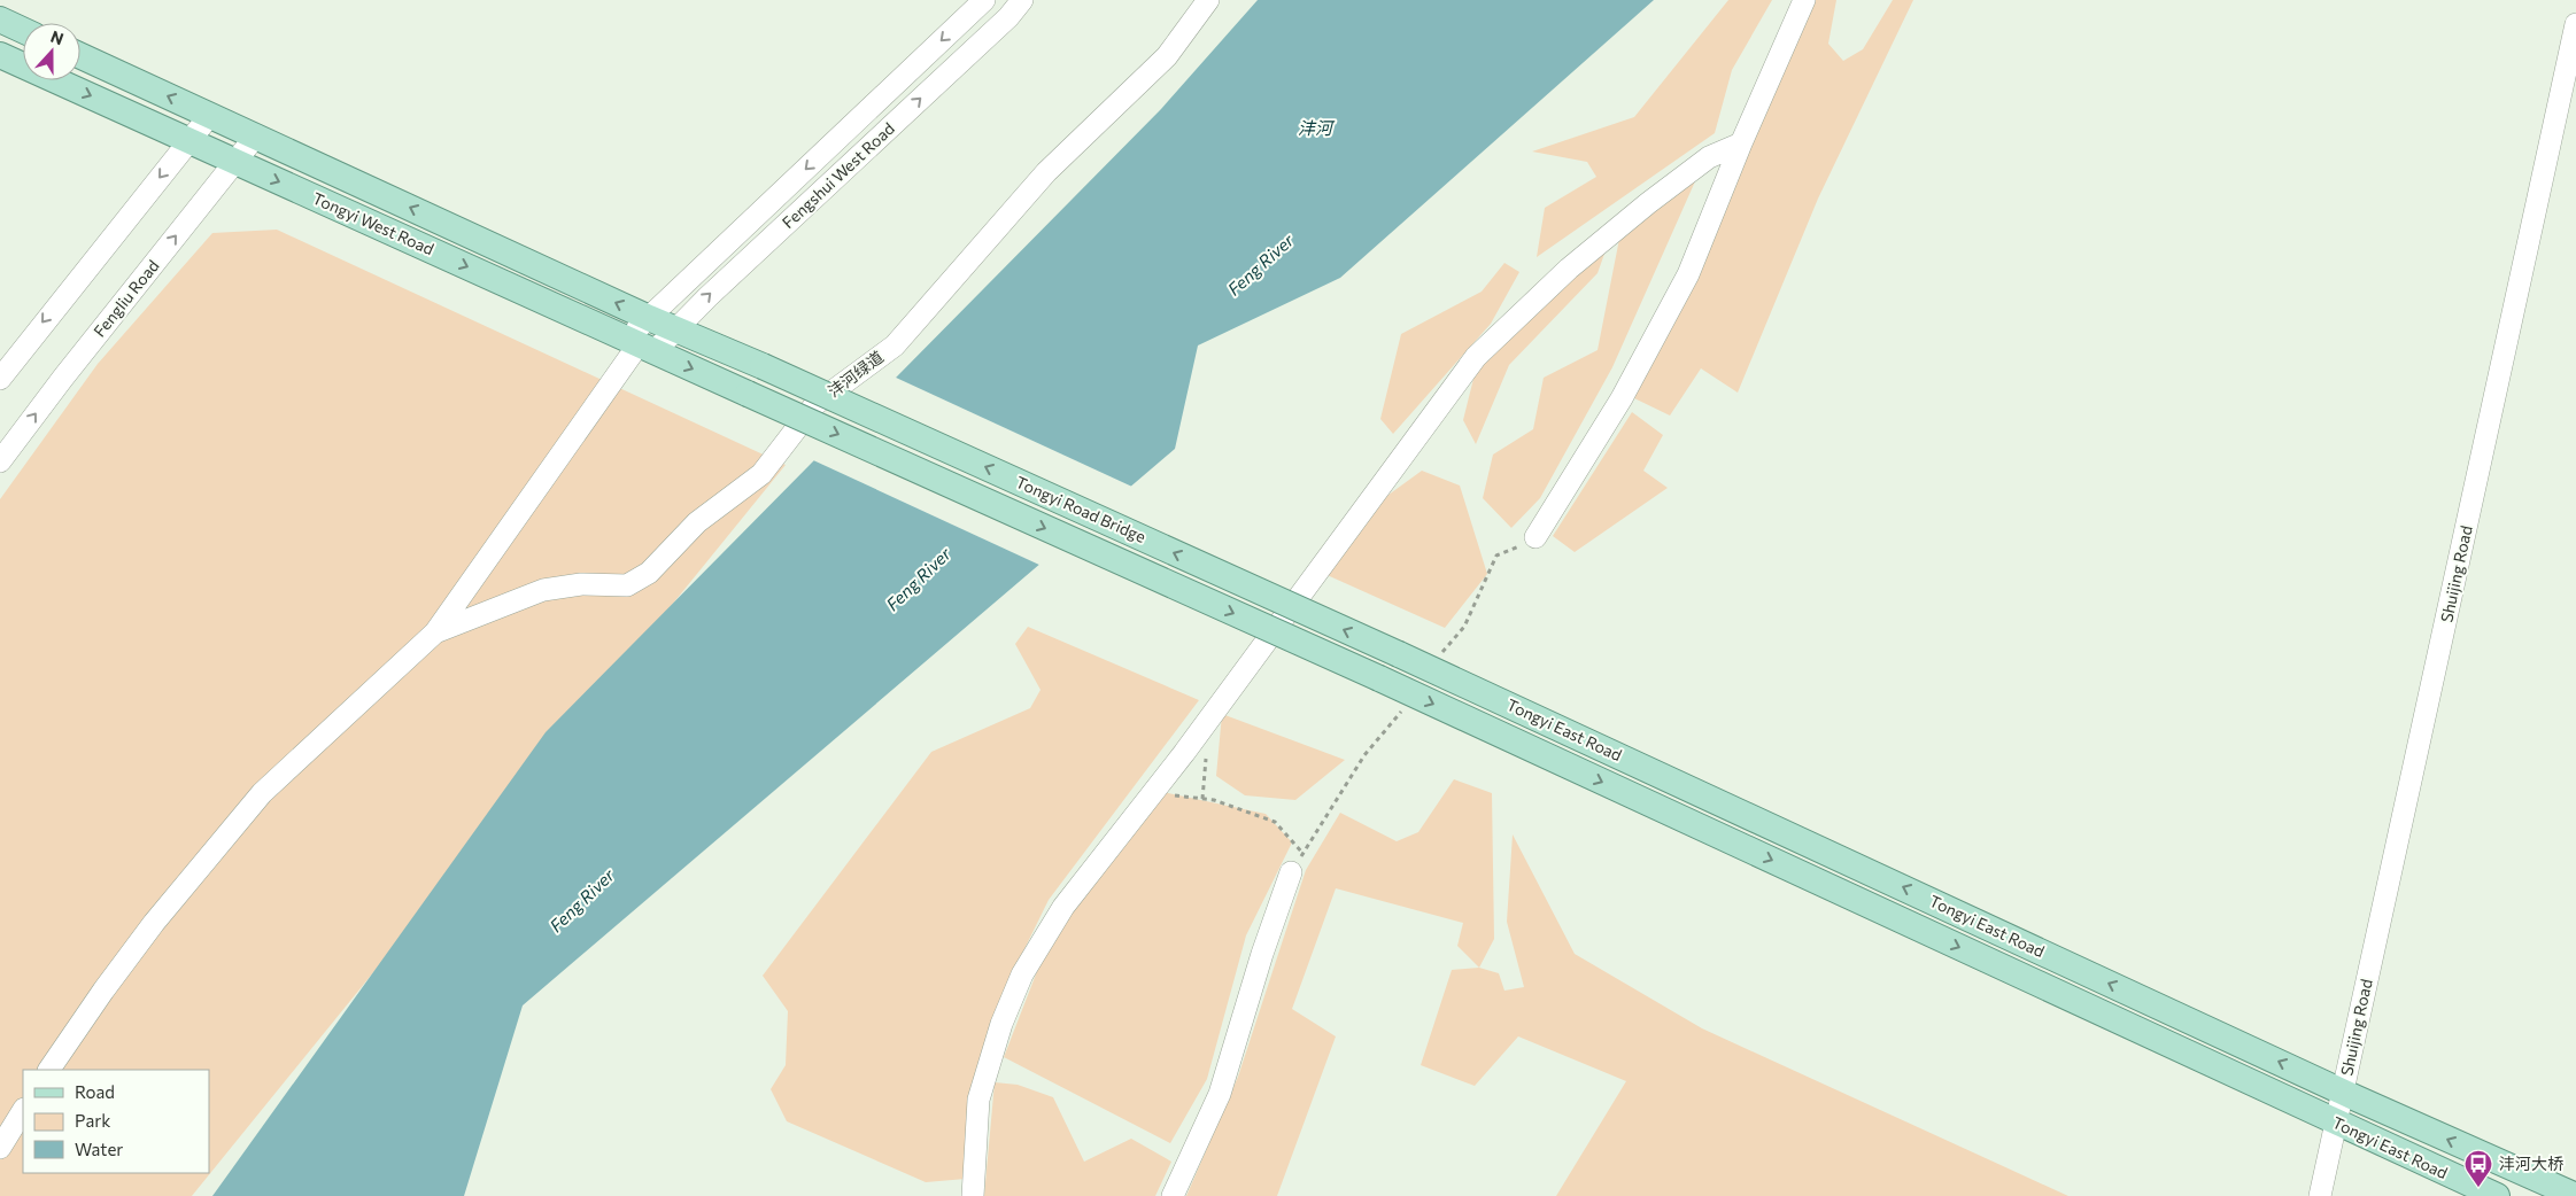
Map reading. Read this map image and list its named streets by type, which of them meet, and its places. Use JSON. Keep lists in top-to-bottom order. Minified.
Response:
{"streets":{"main road":["Tongyi West Road","Tongyi Road Bridge","Tongyi East Road"],"street":["Fengshui West Road","Fengliu Road","沣河绿道","Shuijing Road"]},"crossings":[["Fengshui West Road","Tongyi West Road"],["Tongyi West Road","Fengliu Road"],["Tongyi West Road","Tongyi Road Bridge"],["Tongyi Road Bridge","Tongyi East Road"],["Shuijing Road","Tongyi East Road"]],"water":["沣河","Feng River"],"places":{"bus stop":["沣河大桥"]},"legend":["Road","Park","Water"],"north":"top"}
